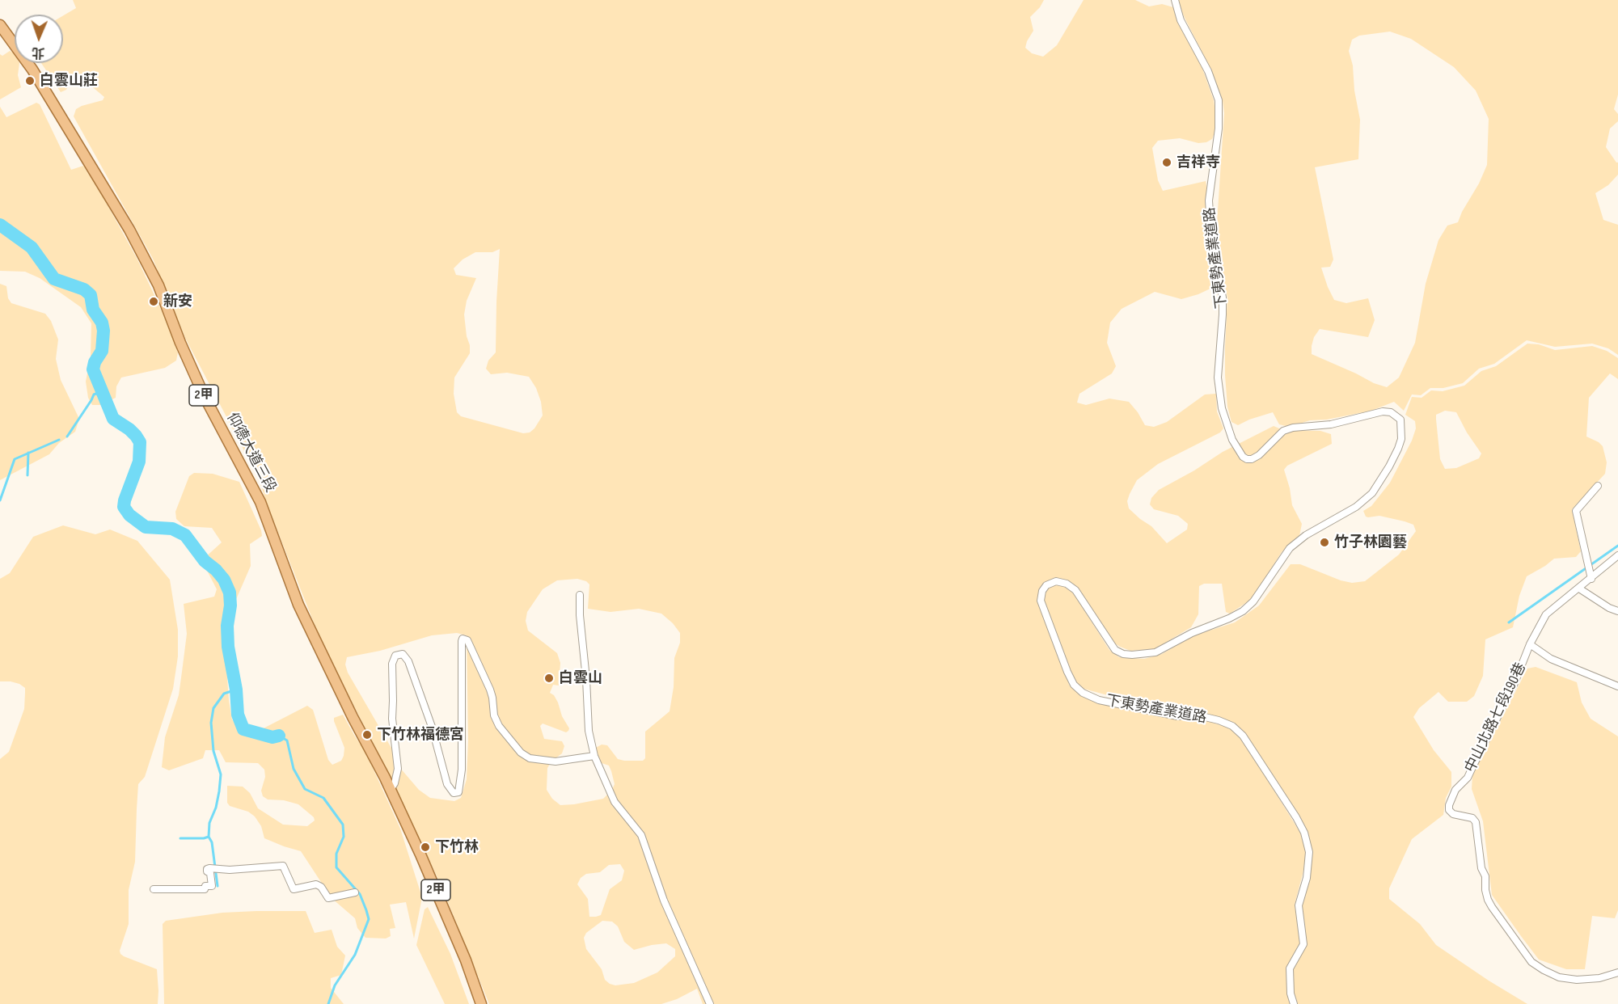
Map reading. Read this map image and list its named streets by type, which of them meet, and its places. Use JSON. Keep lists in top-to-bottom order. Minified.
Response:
{"streets":{"main road":["2甲","仰德大道三段"],"street":["下東勢產業道路","中山北路七段190巷"]},"crossings":[["2甲","仰德大道三段"]],"places":["白雲山莊","吉祥寺","新安","竹子林園藝","白雲山","下竹林福德宮","下竹林"],"north":"bottom"}
